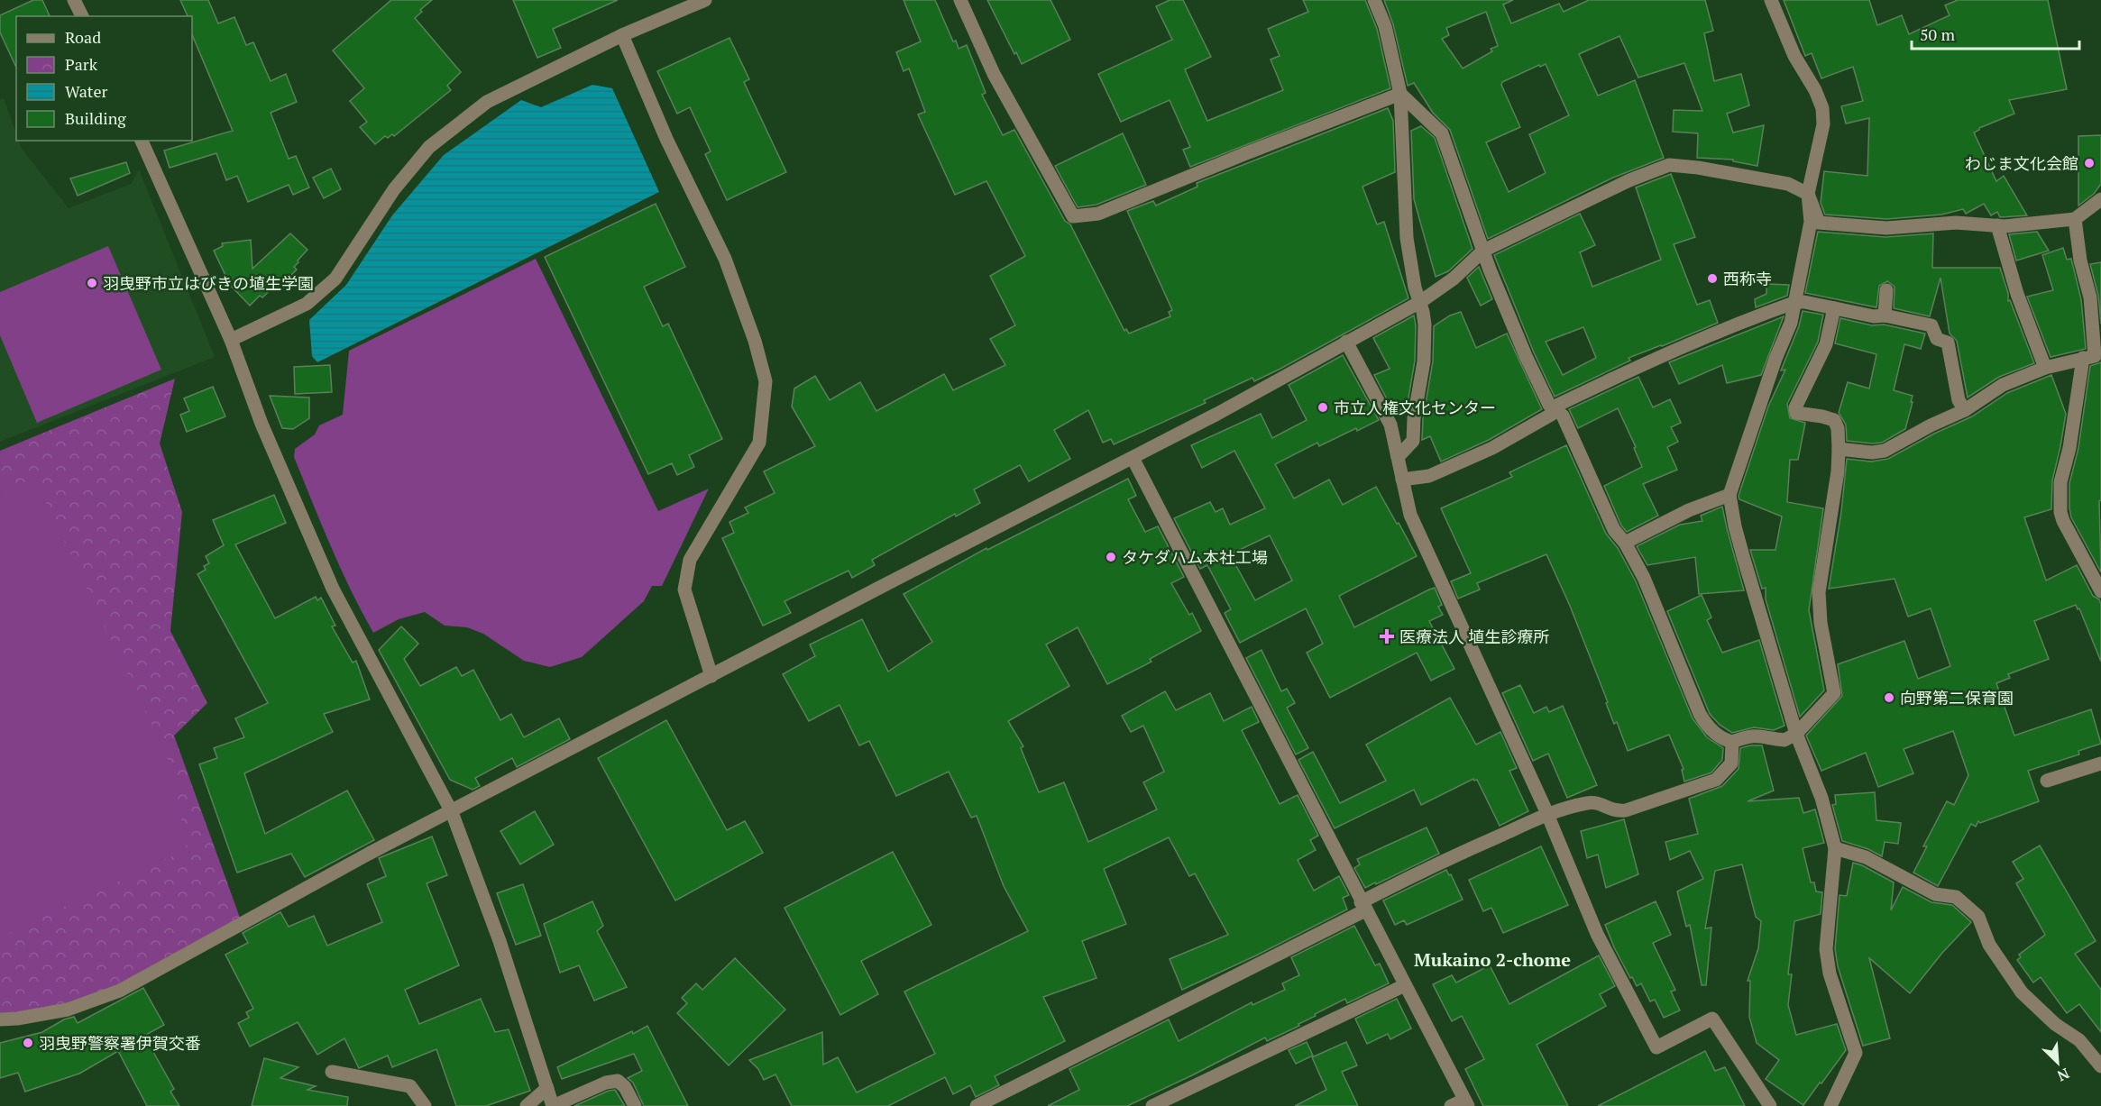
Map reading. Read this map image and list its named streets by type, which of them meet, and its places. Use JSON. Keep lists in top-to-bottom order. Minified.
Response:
{"districts":["Mukaino 2-chome"],"places":{"other":["わじま文化会館","西称寺","羽曳野市立はびきの埴生学園","市立人権文化センター","タケダハム本社工場","向野第二保育園","羽曳野警察署伊賀交番"],"health":["医療法人 埴生診療所"]},"legend":["Road","Park","Water","Building"],"scale_bar":"50 m","north":"bottom right"}
